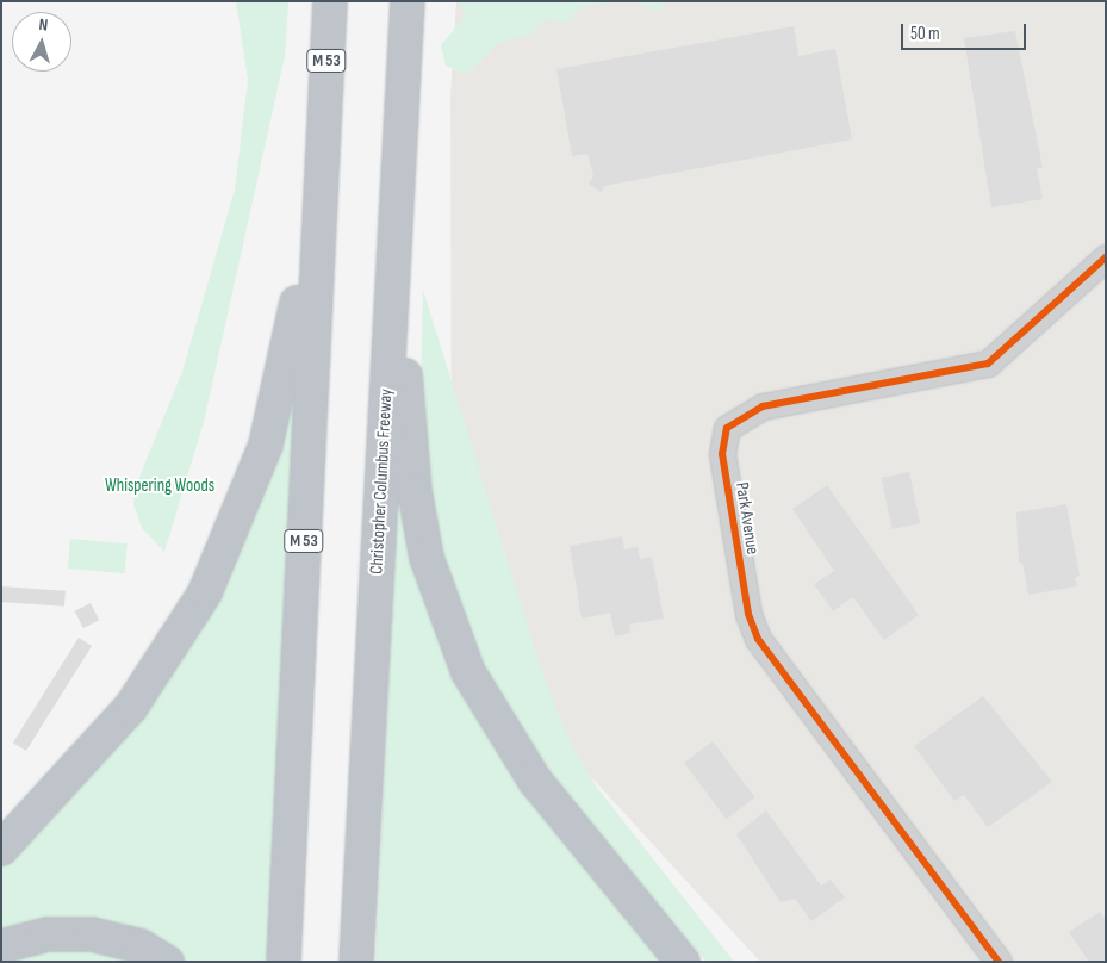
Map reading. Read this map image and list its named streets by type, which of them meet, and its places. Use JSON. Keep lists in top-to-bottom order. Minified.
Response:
{"streets":{"highway":["M 53","Christopher Columbus Freeway"],"street":["Park Avenue"]},"parks":["Whispering Woods"],"scale_bar":"50 m","north":"top"}
